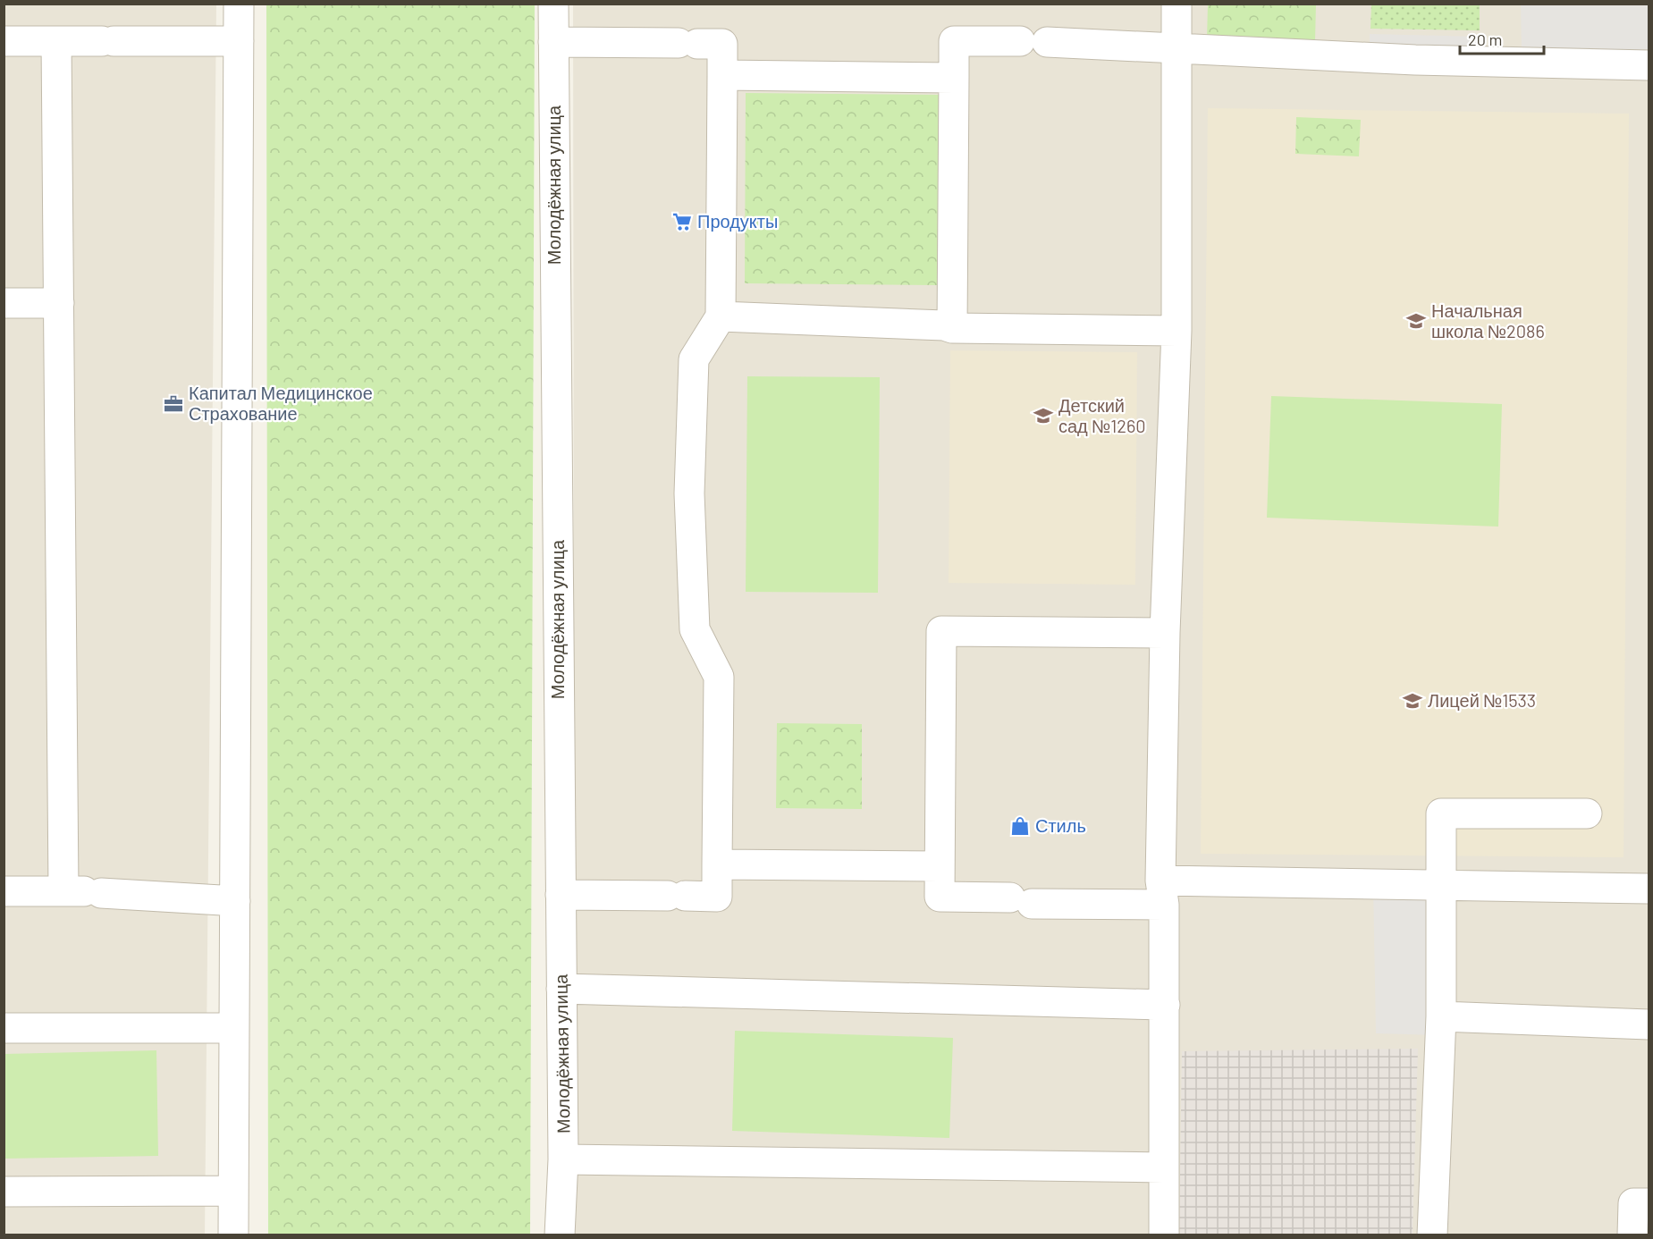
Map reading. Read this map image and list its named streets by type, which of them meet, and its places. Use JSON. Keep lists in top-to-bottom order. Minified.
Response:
{"streets":{"street":["Молодёжная улица"]},"places":{"supermarket":["Продукты"],"school or university":["Начальная школа №2086","Детский сад №1260","Лицей №1533"],"office":["Капитал Медицинское Страхование"],"shop":["Стиль"]},"scale_bar":"20 m"}
